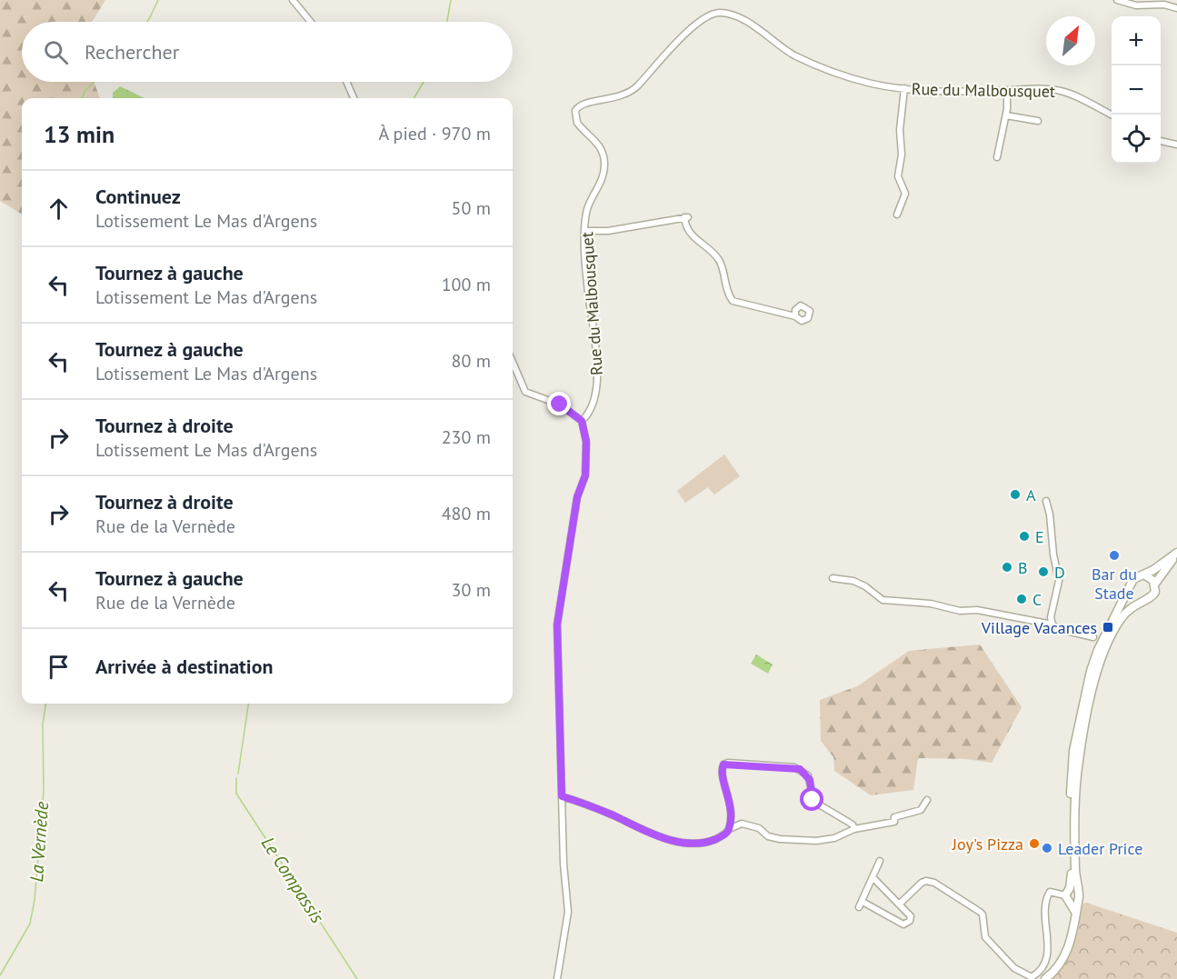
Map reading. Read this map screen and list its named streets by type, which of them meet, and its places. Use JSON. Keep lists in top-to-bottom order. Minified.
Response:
{"streets":{"street":["Rue du Malbousquet"]},"water":["La Vernède","Le Compassis"],"places":{"other":["A","E","Bar du Stade","B","D","C","Joy's Pizza","Leader Price"],"transit":["Village Vacances"]},"north":"top right","page":{"map_buttons":["+","−"],"search":"Rechercher","heading":["13 min","À pied · 970 m"],"list":[["Continuez","Lotissement Le Mas d'Argens","50 m"],["Tournez à gauche","Lotissement Le Mas d'Argens","100 m"],["Tournez à gauche","Lotissement Le Mas d'Argens","80 m"],["Tournez à droite","Lotissement Le Mas d'Argens","230 m"],["Tournez à droite","Rue de la Vernède","480 m"],["Tournez à gauche","Rue de la Vernède","30 m"],"Arrivée à destination"]}}
